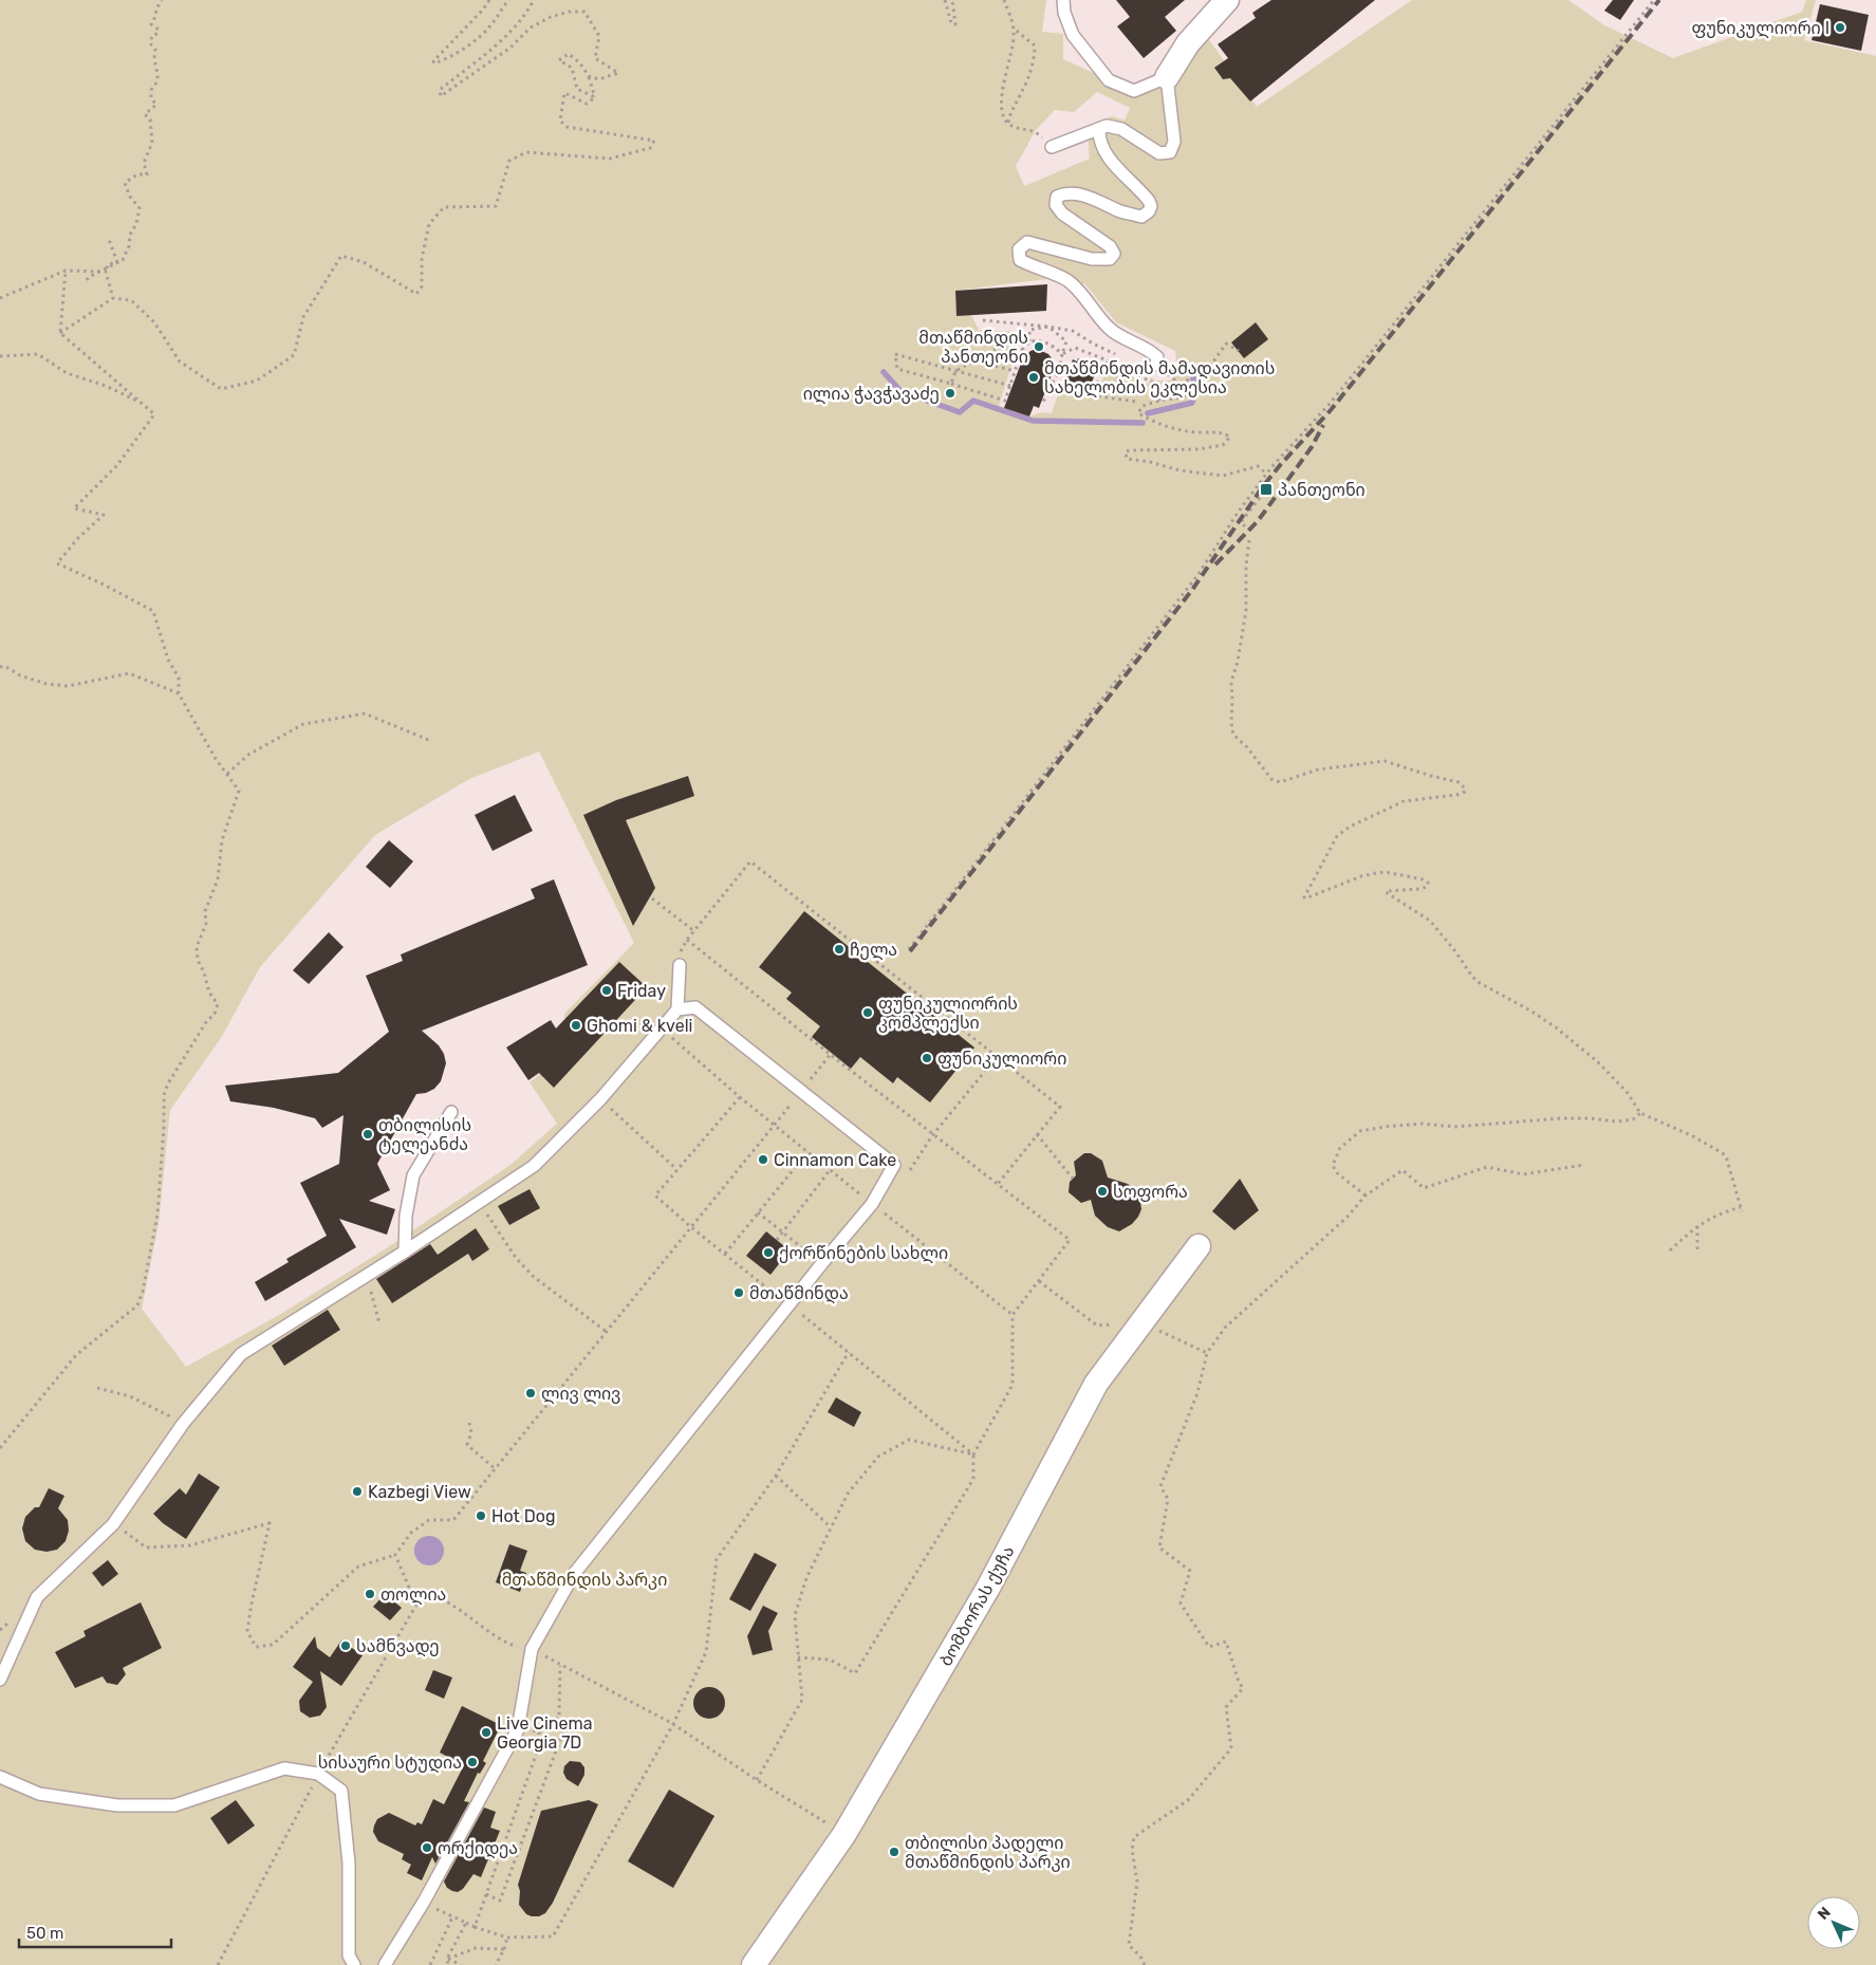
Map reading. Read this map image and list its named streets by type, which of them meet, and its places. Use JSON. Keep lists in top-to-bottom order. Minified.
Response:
{"streets":{"street":["ბომბორას ქუჩა"]},"parks":["მთაწმინდის პარკი"],"places":{"other":["ფუნიკულიორი I","მთაწმინდის პანთეონი","მთაწმინდის მამადავითის სახელობის ეკლესია","ილია ჭავჭავაძე","ჩელა","Friday","ფუნიკულიორის კომპლექსი","Ghomi & kveli","ფუნიკულიორი","თბილისის ტელეანძა","Cinnamon Cake","სოფორა","ქორწინების სახლი","მთაწმინდა","ლივ ლივ","Kazbegi View","Hot Dog","თოლია","სამნვადე","Live Cinema Georgia 7D","სისაური სტუდია","ორქიდეა","თბილისი პადელი მთაწმინდის პარკი"],"transit":["პანთეონი"]},"scale_bar":"50 m","north":"top left"}
